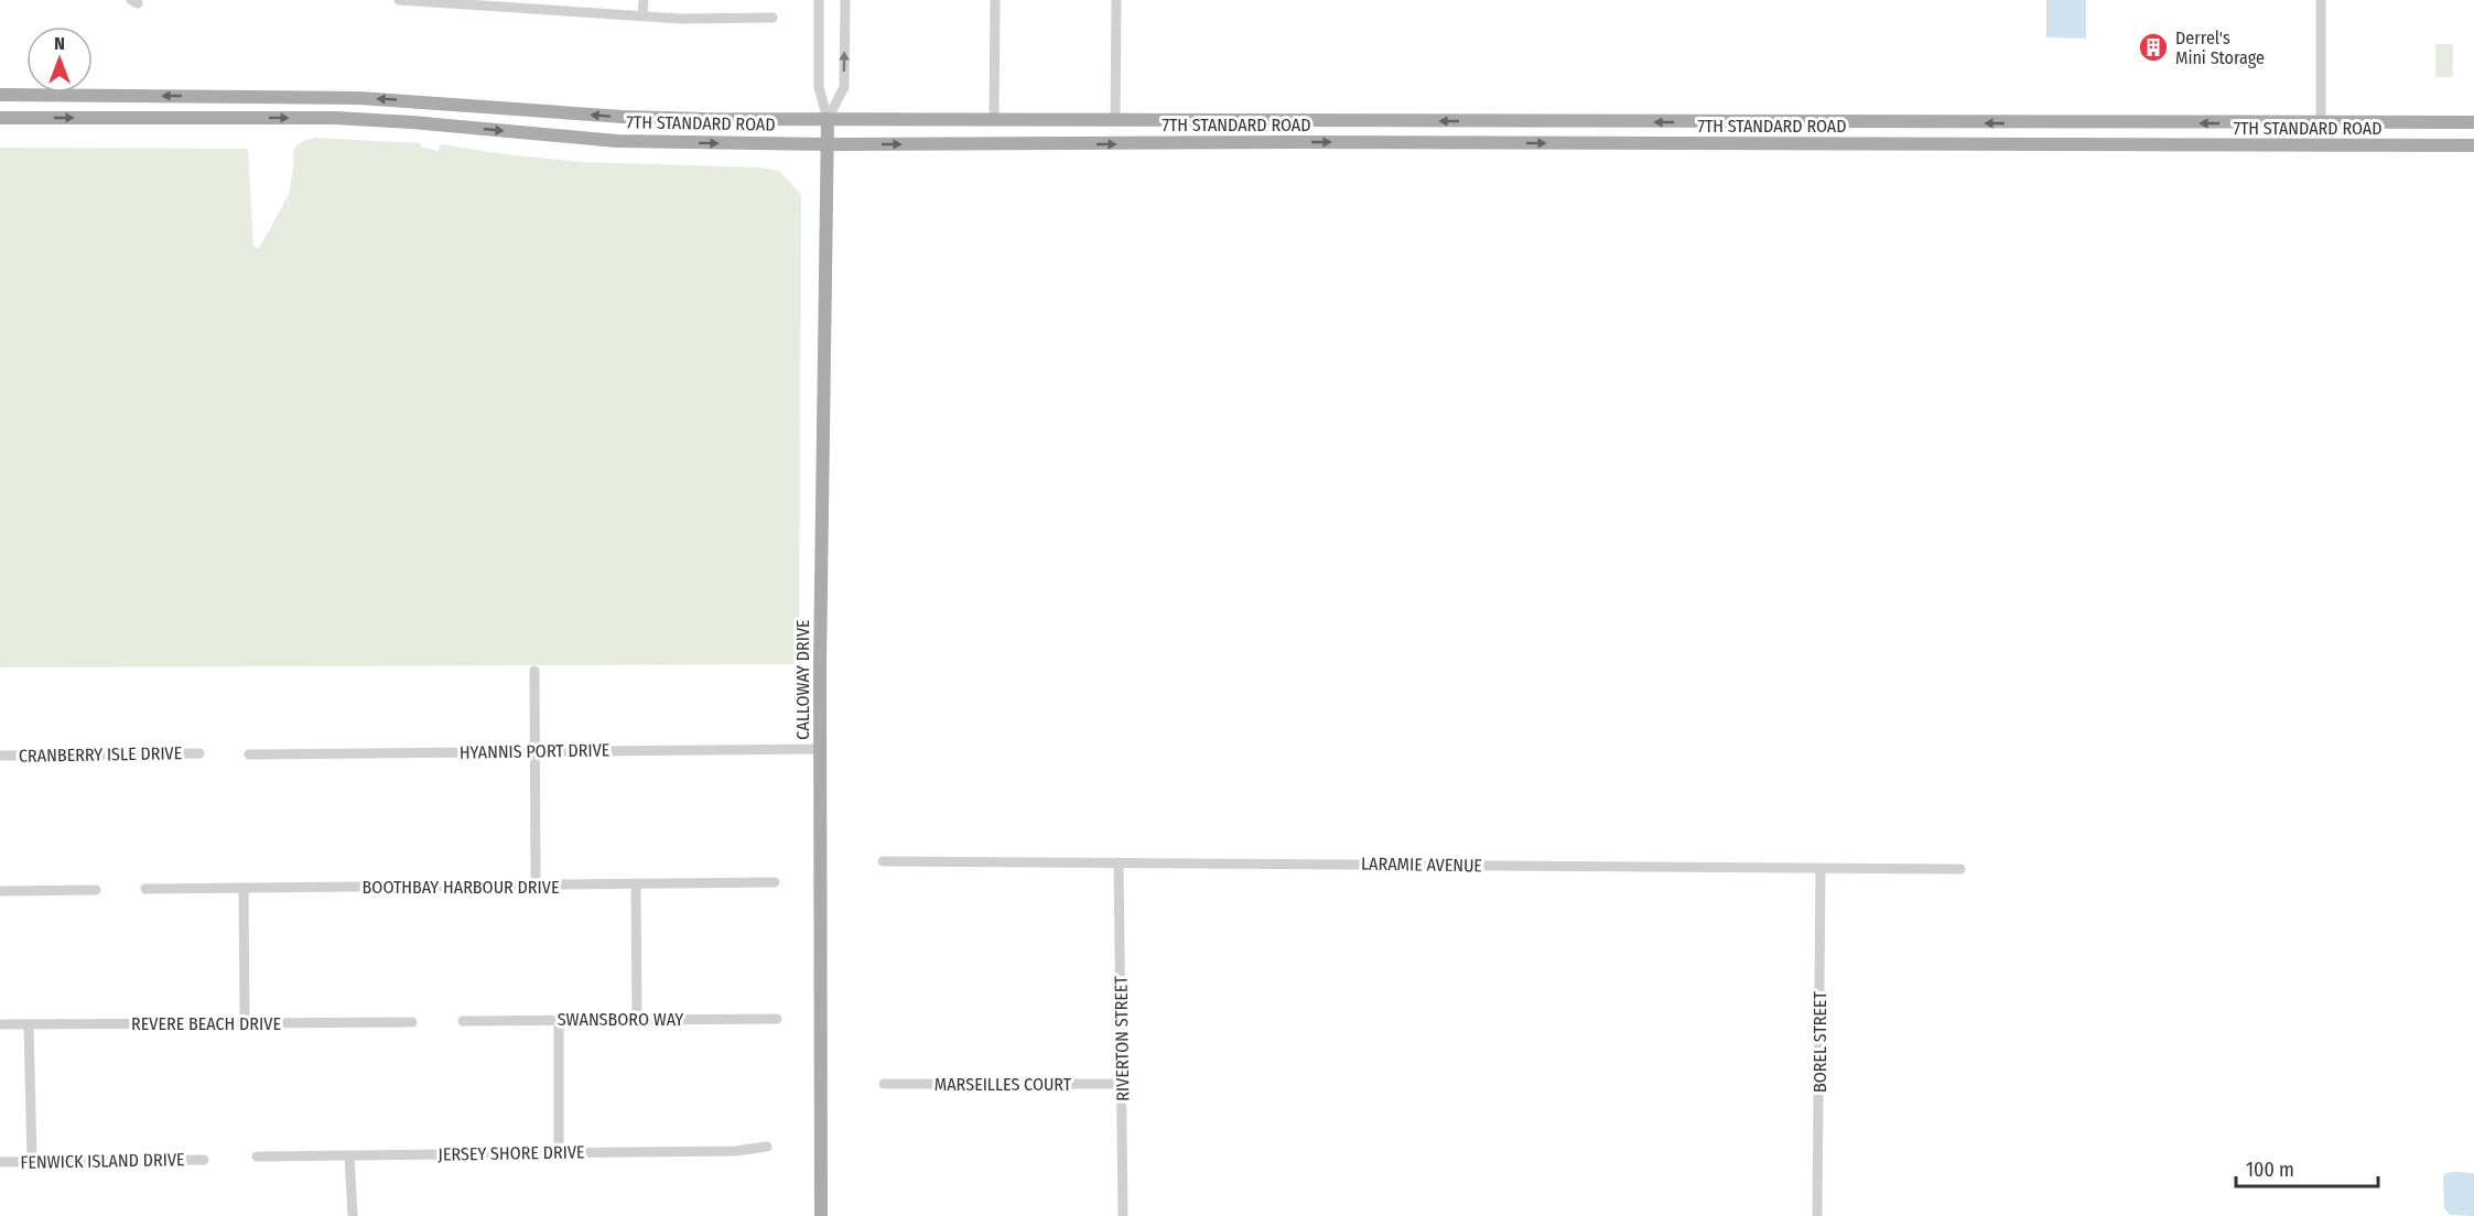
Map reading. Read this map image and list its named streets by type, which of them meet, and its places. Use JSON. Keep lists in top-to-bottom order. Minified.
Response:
{"streets":{"main road":["7TH STANDARD ROAD","CALLOWAY DRIVE"],"street":["HYANNIS PORT DRIVE","CRANBERRY ISLE DRIVE","LARAMIE AVENUE","BOOTHBAY HARBOUR DRIVE","SWANSBORO WAY","REVERE BEACH DRIVE","RIVERTON STREET","BOREL STREET","MARSEILLES COURT","JERSEY SHORE DRIVE","FENWICK ISLAND DRIVE"]},"crossings":[["7TH STANDARD ROAD","CALLOWAY DRIVE"],["CALLOWAY DRIVE","HYANNIS PORT DRIVE"],["LARAMIE AVENUE","RIVERTON STREET"],["LARAMIE AVENUE","BOREL STREET"],["RIVERTON STREET","MARSEILLES COURT"]],"places":{"building":["Derrel's Mini Storage"]},"scale_bar":"100 m","north":"top"}
